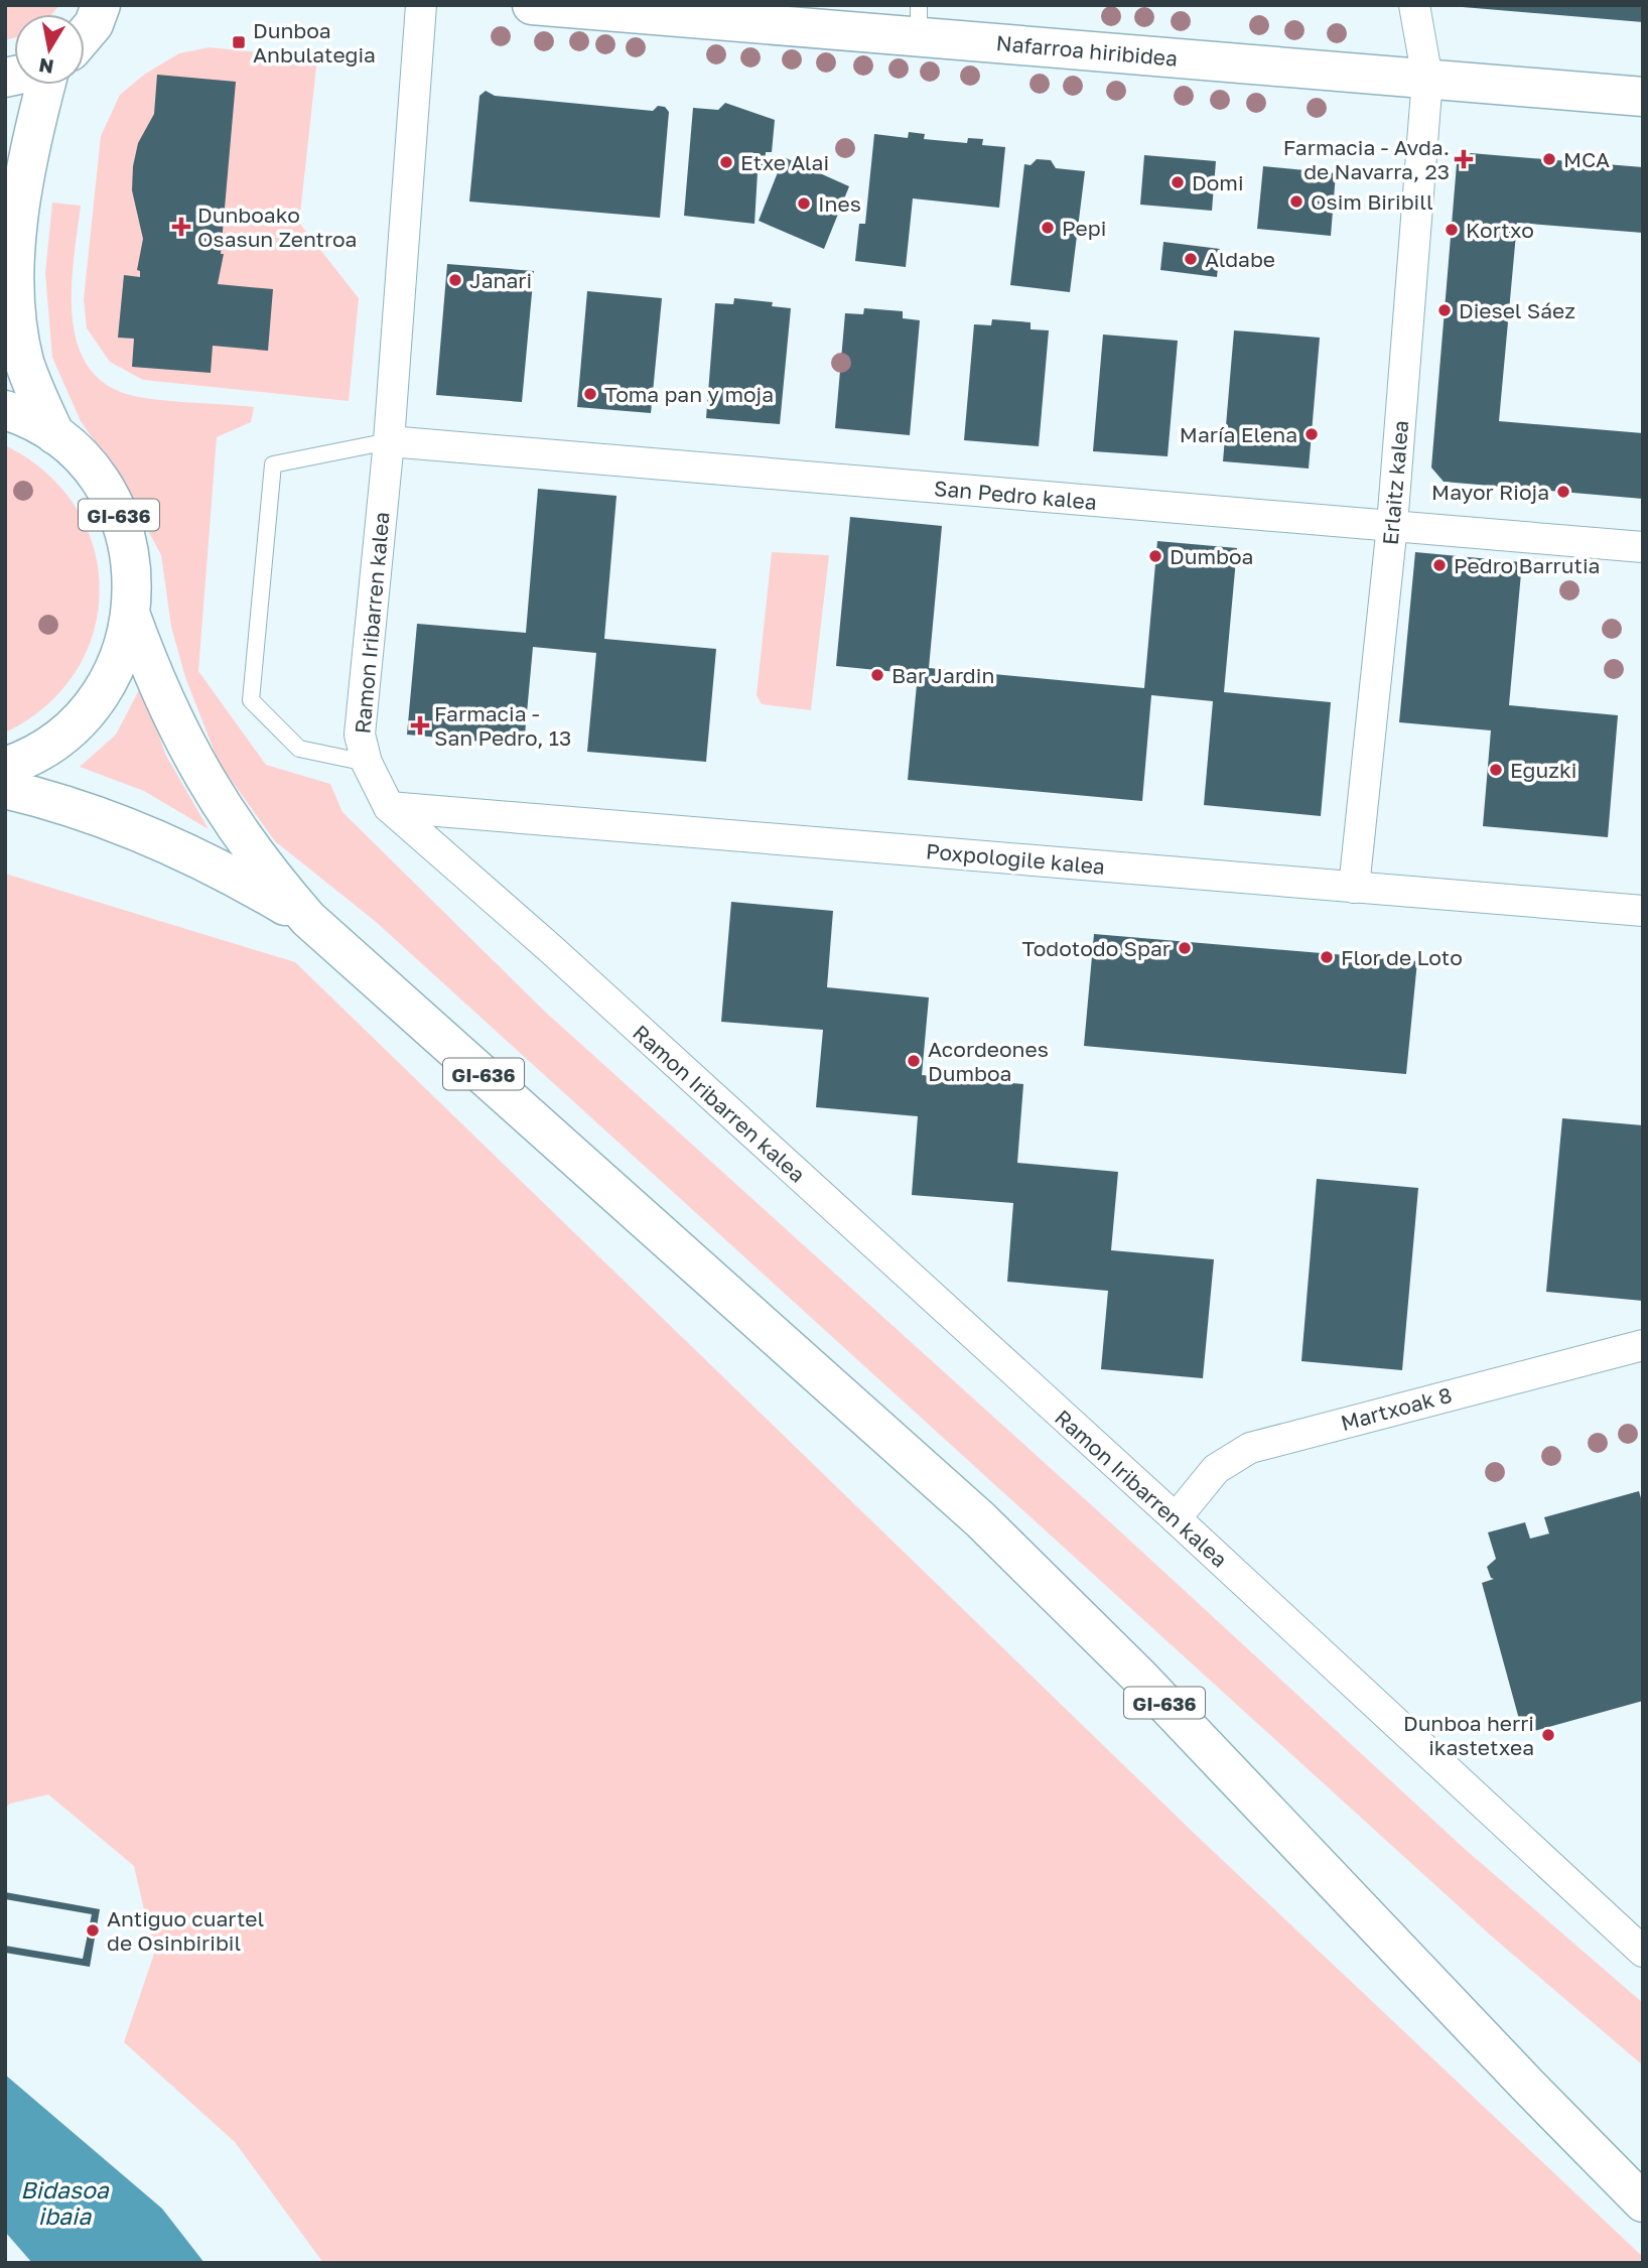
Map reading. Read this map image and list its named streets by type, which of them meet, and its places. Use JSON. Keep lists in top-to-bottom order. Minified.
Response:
{"streets":{"main road":["Nafarroa hiribidea","GI-636"],"street":["Erlaitz kalea","San Pedro kalea","Ramon Iribarren kalea","Poxpologile kalea","Martxoak 8"]},"crossings":[["Nafarroa hiribidea","Erlaitz kalea"],["Erlaitz kalea","San Pedro kalea"],["Erlaitz kalea","Poxpologile kalea"],["San Pedro kalea","Ramon Iribarren kalea"],["Ramon Iribarren kalea","Poxpologile kalea"],["Ramon Iribarren kalea","Martxoak 8"]],"water":["Bidasoa ibaia"],"places":{"transit":["Dunboa Anbulategia"],"health":["Farmacia - Avda. de Navarra, 23","Dunboako Osasun Zentroa","Farmacia - San Pedro, 13"],"other":["MCA","Etxe Alai","Domi","Osim Biribill","Ines","Pepi","Kortxo","Aldabe","Janari","Diesel Sáez","Toma pan y moja","María Elena","Mayor Rioja","Dumboa","Pedro Barrutia","Bar Jardin","Eguzki","Todotodo Spar","Flor de Loto","Acordeones Dumboa","Dunboa herri ikastetxea","Antiguo cuartel de Osinbiribil"]},"north":"bottom"}
